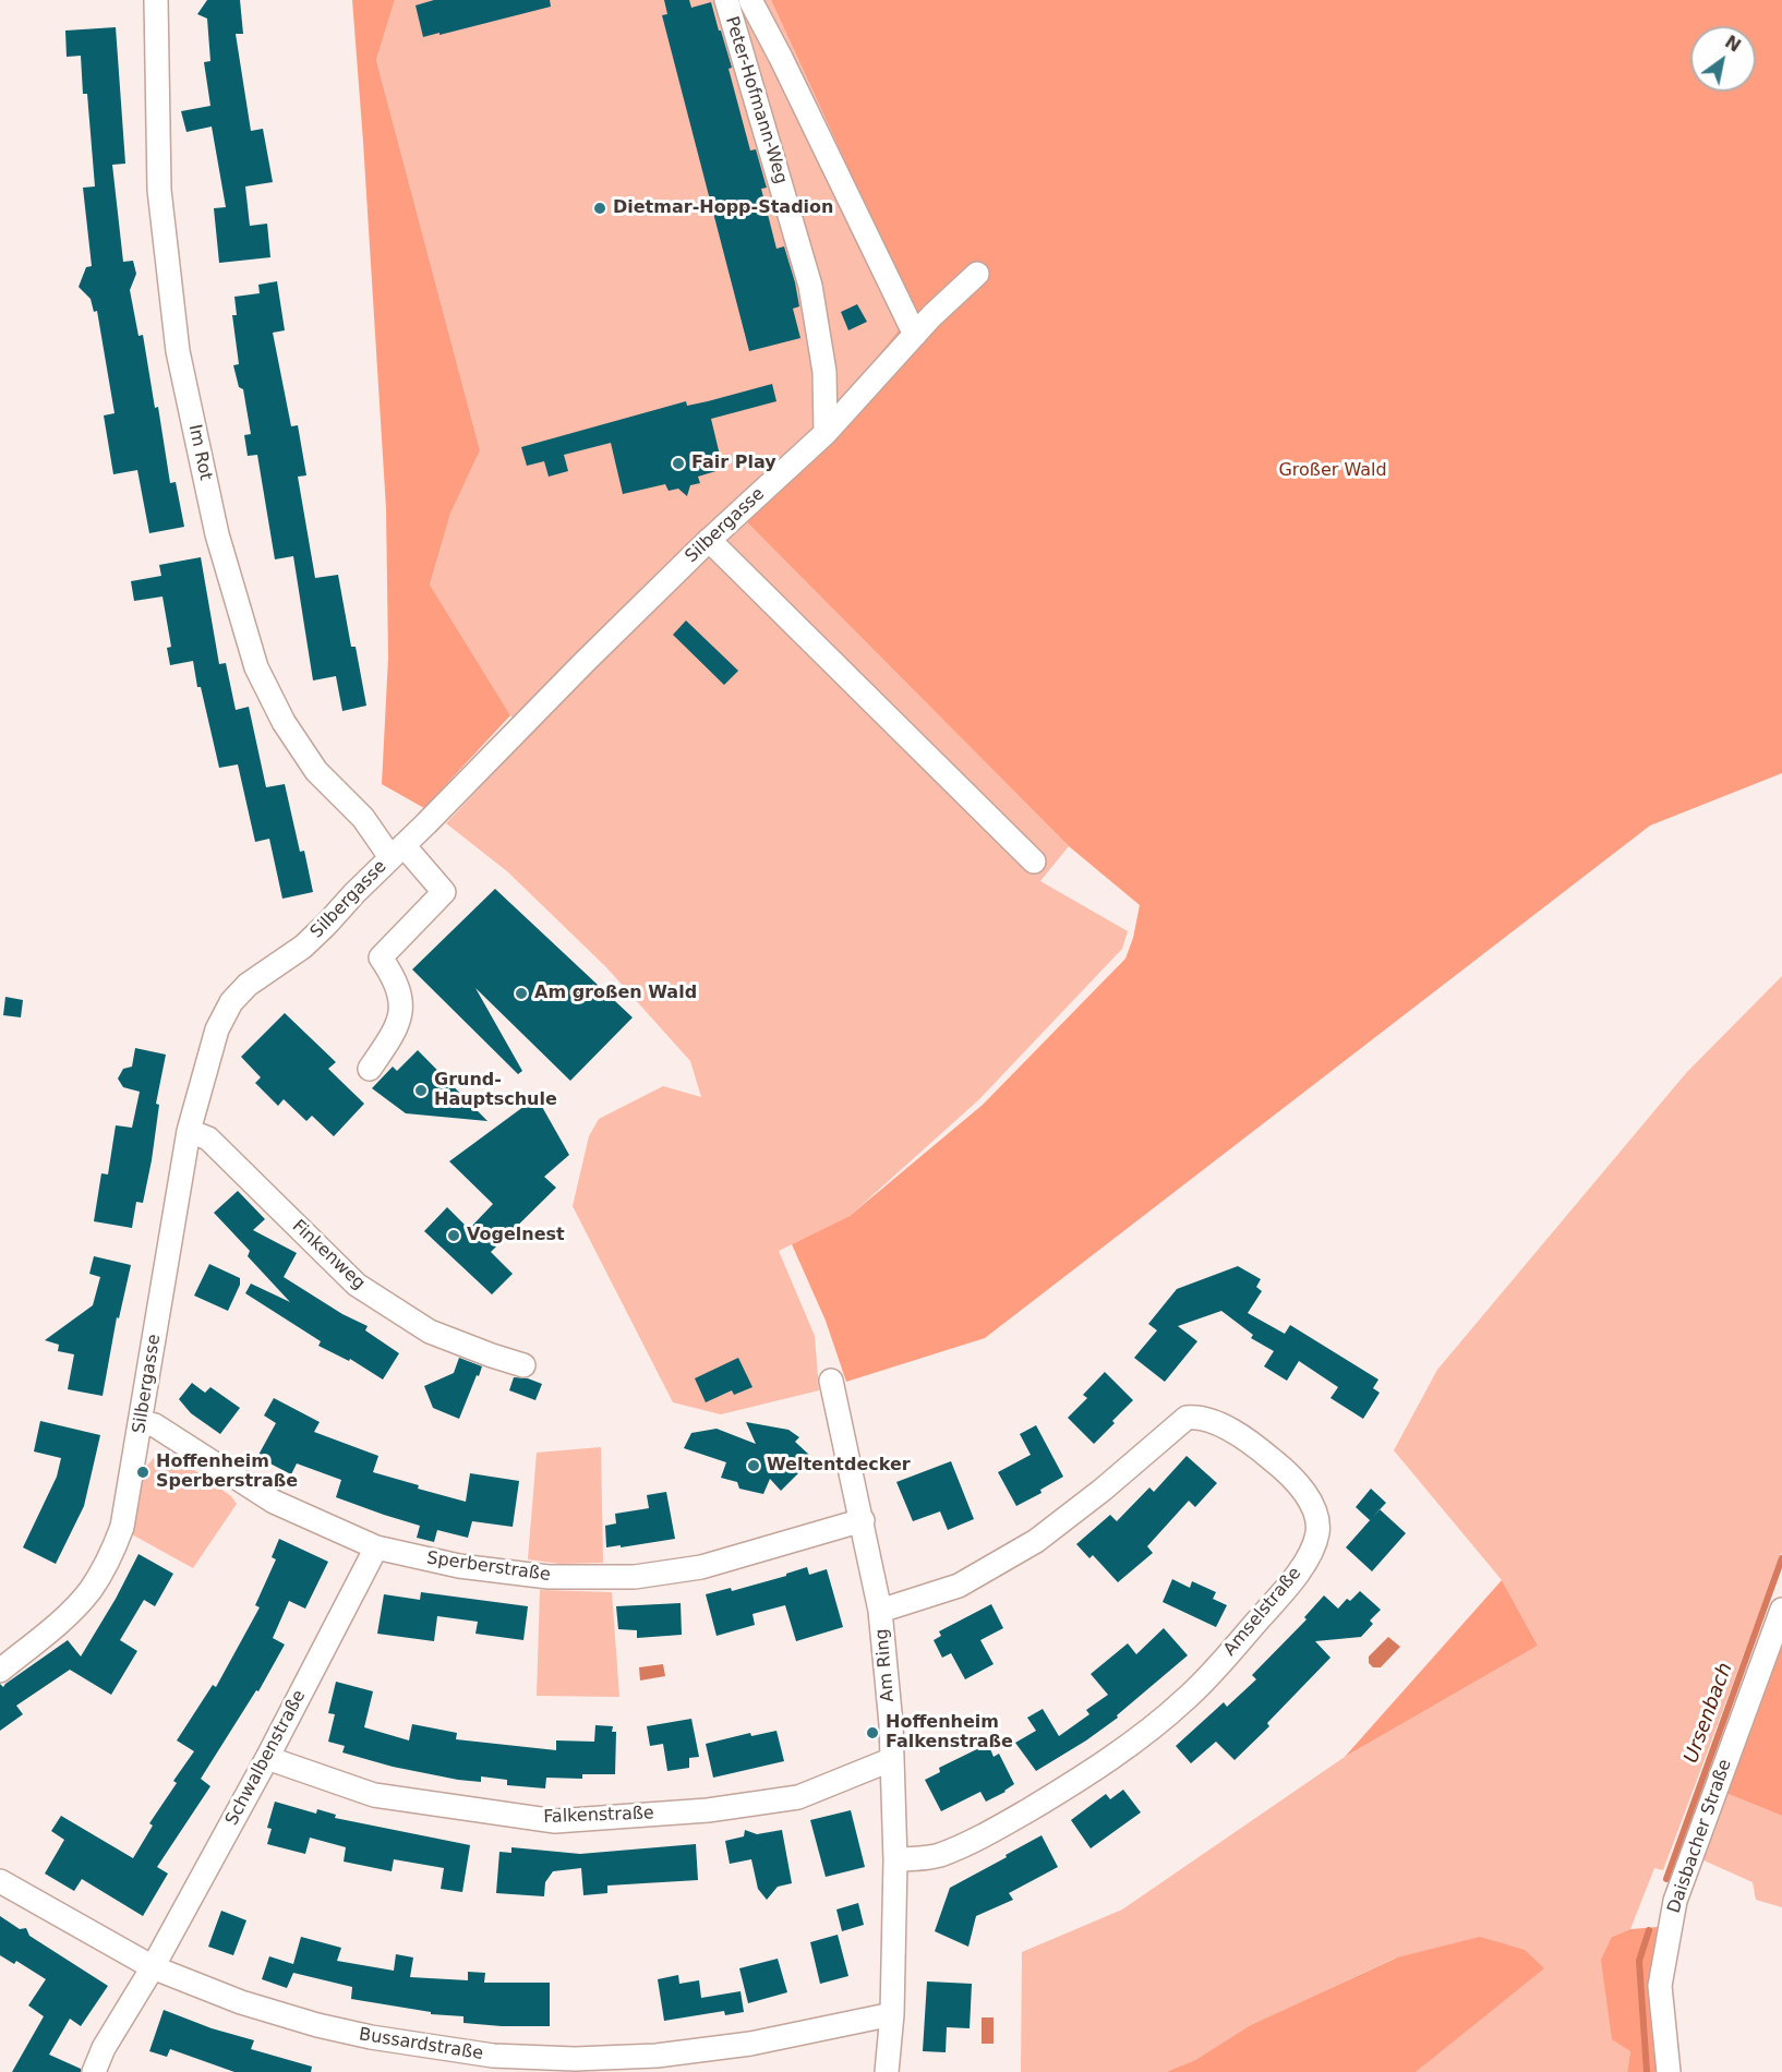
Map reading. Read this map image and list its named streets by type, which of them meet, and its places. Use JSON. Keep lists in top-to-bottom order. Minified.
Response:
{"streets":{"street":["Peter-Hofmann-Weg","Im Rot","Silbergasse","Finkenweg","Sperberstraße","Amselstraße","Am Ring","Schwalbenstraße","Falkenstraße","Daisbacher Straße","Bussardstraße"]},"crossings":[["Peter-Hofmann-Weg","Silbergasse"],["Im Rot","Silbergasse"],["Silbergasse","Finkenweg"],["Silbergasse","Sperberstraße"],["Sperberstraße","Am Ring"],["Sperberstraße","Schwalbenstraße"],["Amselstraße","Am Ring"],["Am Ring","Falkenstraße"],["Am Ring","Bussardstraße"],["Schwalbenstraße","Falkenstraße"],["Schwalbenstraße","Bussardstraße"]],"water":["Ursenbach"],"parks":["Großer Wald"],"places":["Dietmar-Hopp-Stadion","Fair Play","Am großen Wald","Grund- Hauptschule","Vogelnest","Weltentdecker","Hoffenheim Sperberstraße","Hoffenheim Falkenstraße"],"north":"top right"}
